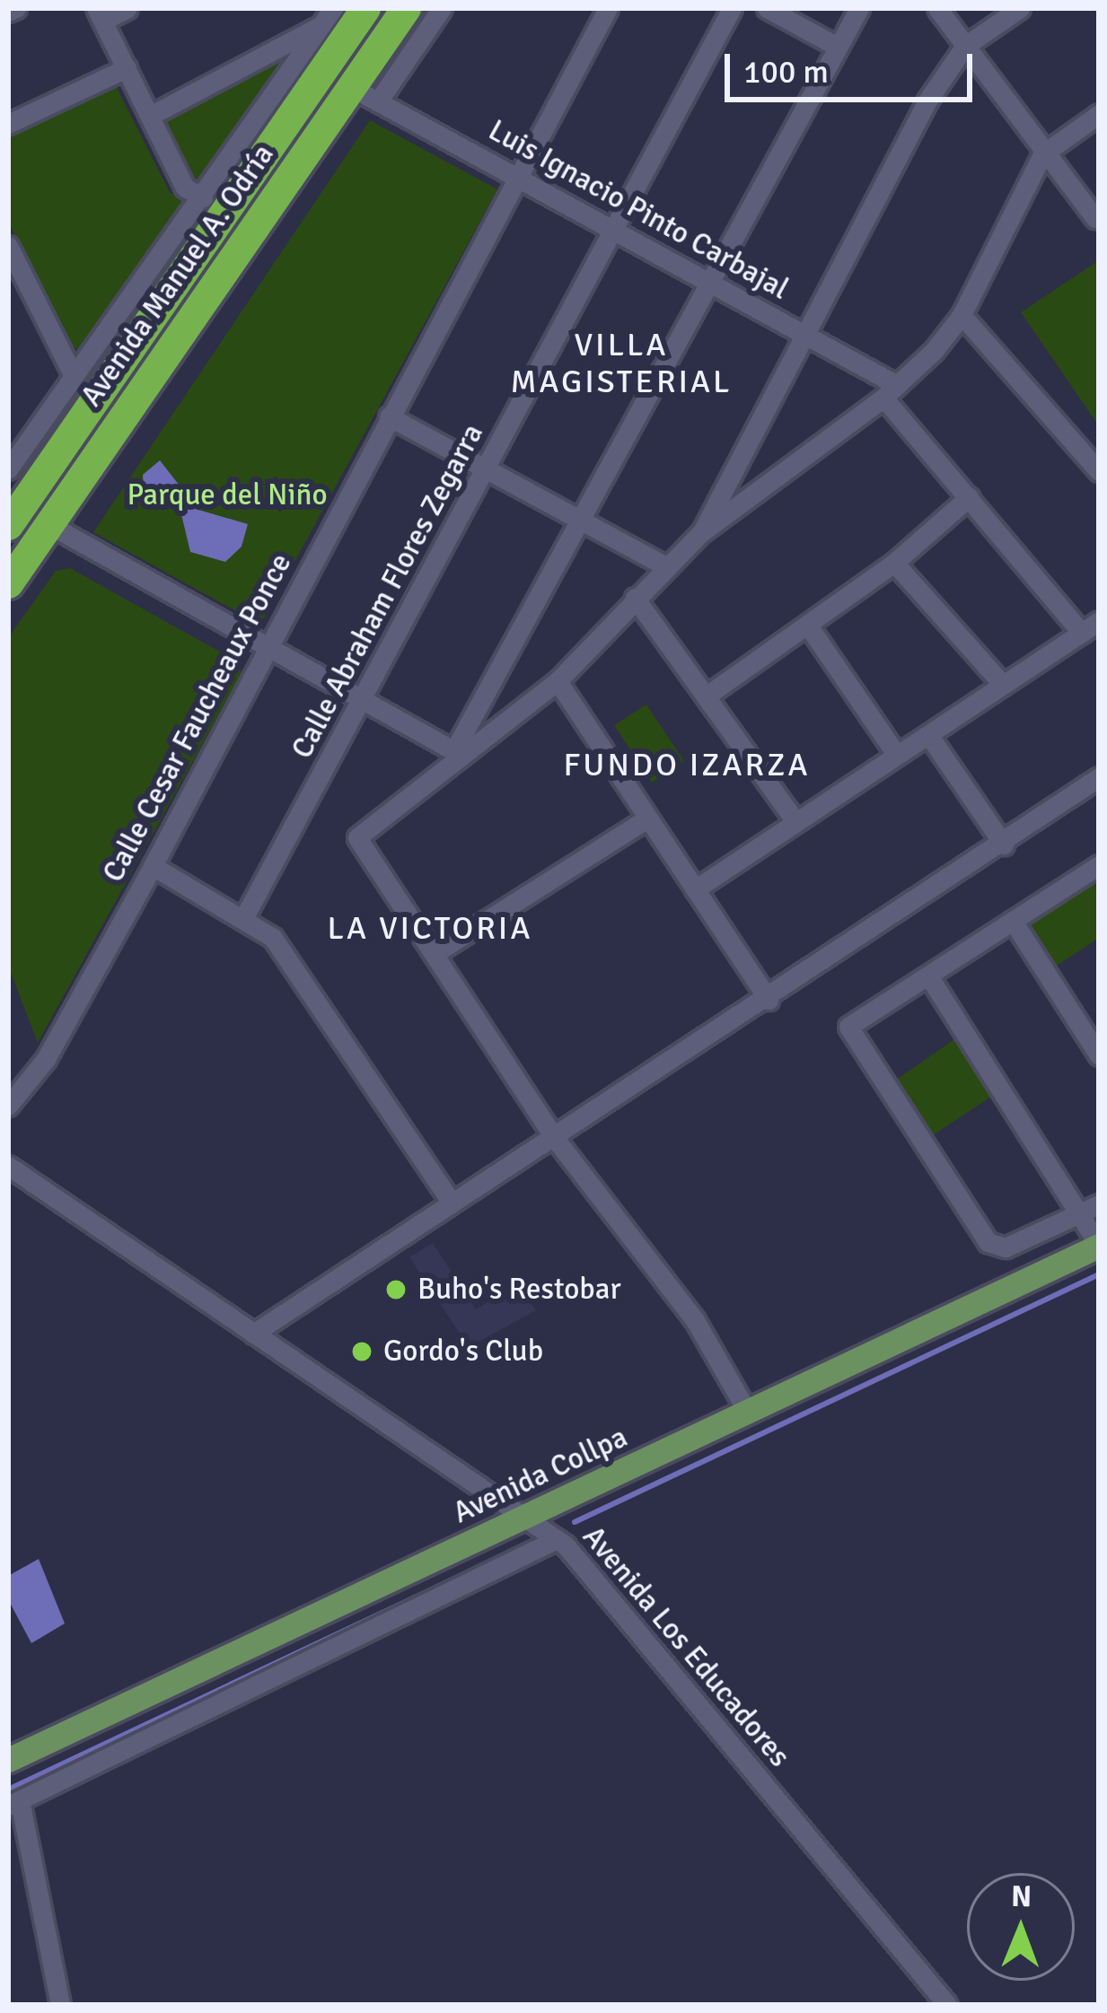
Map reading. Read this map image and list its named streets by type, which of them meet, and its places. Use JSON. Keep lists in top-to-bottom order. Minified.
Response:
{"streets":{"highway":["Avenida Manuel A. Odría"],"main road":["Avenida Collpa"],"street":["Luis Ignacio Pinto Carbajal","Calle Abraham Flores Zegarra","Calle Cesar Faucheaux Ponce","Avenida Los Educadores"]},"crossings":[["Luis Ignacio Pinto Carbajal","Avenida Manuel A. Odría"],["Luis Ignacio Pinto Carbajal","Calle Abraham Flores Zegarra"],["Luis Ignacio Pinto Carbajal","Calle Cesar Faucheaux Ponce"],["Avenida Collpa","Avenida Los Educadores"]],"districts":["VILLA MAGISTERIAL","FUNDO IZARZA","LA VICTORIA"],"parks":["Parque del Niño"],"places":["Buho's Restobar","Gordo's Club"],"scale_bar":"100 m","north":"top"}
